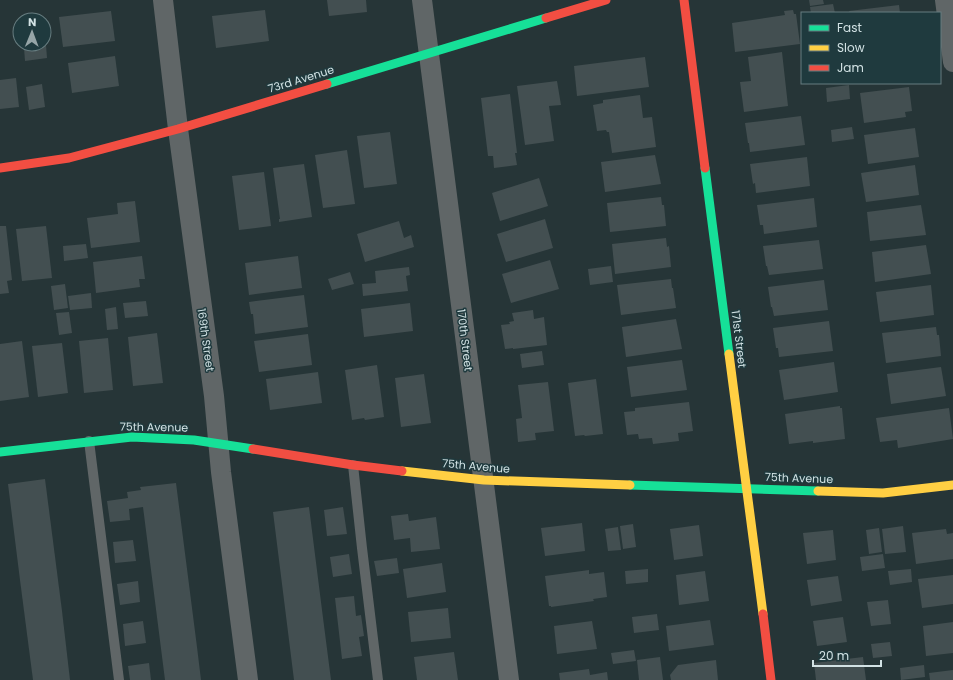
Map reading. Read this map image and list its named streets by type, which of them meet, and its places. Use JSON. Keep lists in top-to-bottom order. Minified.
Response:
{"streets":{"street":["73rd Avenue","171st Street","169th Street","170th Street","75th Avenue"]},"crossings":[["73rd Avenue","169th Street"],["73rd Avenue","170th Street"],["171st Street","75th Avenue"],["169th Street","75th Avenue"],["170th Street","75th Avenue"]],"legend":["Fast","Slow","Jam"],"scale_bar":"20 m","north":"top"}
